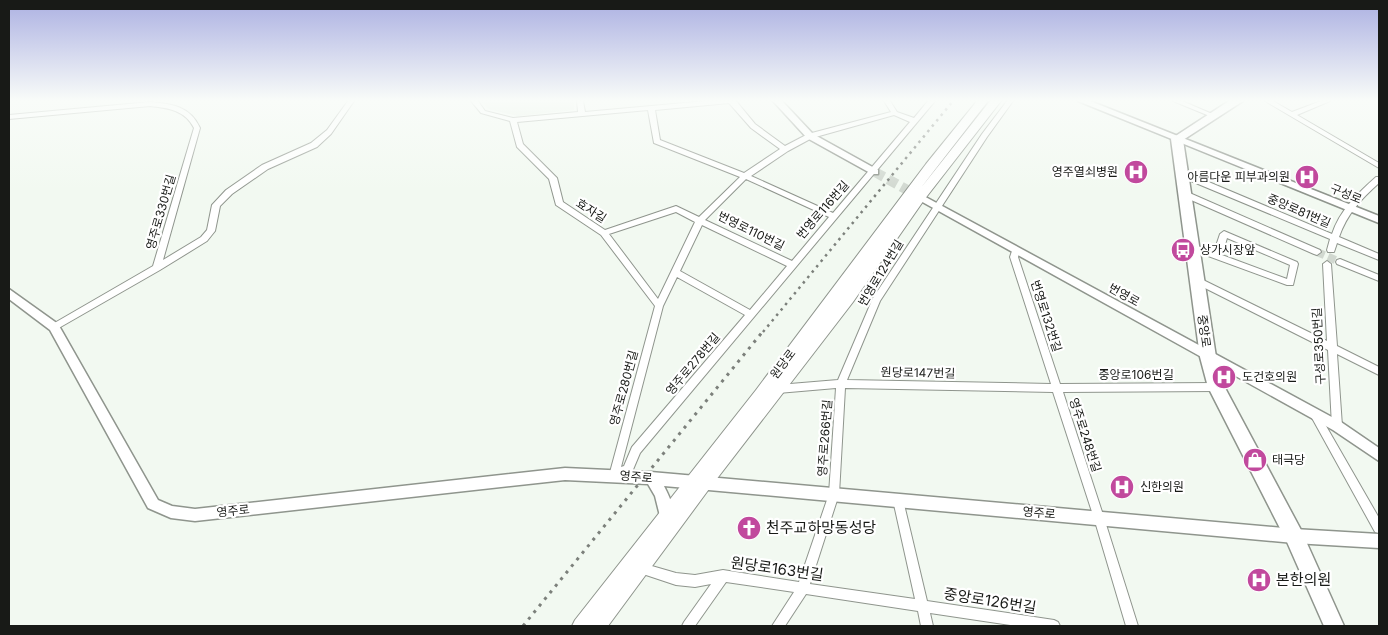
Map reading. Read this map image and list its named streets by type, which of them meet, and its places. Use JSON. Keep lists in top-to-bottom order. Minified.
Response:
{"streets":{"main road":["중앙로","원당로"],"street":["구성로","번영로116번길","효자길","중앙로81번길","영주로330번길","번영로110번길","번영로124번길","번영로","번영로132번길","구성로350번길","영주로278번길","원당로147번길","중앙로106번길","영주로280번길","영주로248번길","영주로266번길","영주로","원당로163번길","중앙로126번길"]},"crossings":[["구성로","중앙로"],["번영로116번길","번영로110번길"],["번영로116번길","영주로278번길"],["효자길","번영로110번길"],["효자길","영주로280번길"],["중앙로81번길","중앙로"],["영주로330번길","영주로"],["번영로110번길","영주로278번길"],["번영로110번길","영주로280번길"],["번영로124번길","번영로"],["번영로124번길","원당로147번길"],["번영로124번길","영주로266번길"],["번영로","번영로132번길"],["번영로","중앙로"],["번영로","구성로350번길"],["번영로","원당로"],["번영로132번길","원당로147번길"],["번영로132번길","중앙로106번길"],["번영로132번길","영주로248번길"],["중앙로","중앙로106번길"],["중앙로","영주로"],["영주로278번길","영주로280번길"],["영주로278번길","영주로"],["원당로","원당로147번길"],["원당로","영주로"],["원당로","원당로163번길"],["원당로147번길","중앙로106번길"],["원당로147번길","영주로248번길"],["원당로147번길","영주로266번길"],["중앙로106번길","영주로248번길"],["영주로280번길","영주로"],["영주로248번길","영주로"],["영주로266번길","영주로"],["영주로266번길","원당로163번길"],["원당로163번길","중앙로126번길"]],"places":{"hospital":["영주열쇠병원","아름다운 피부과의원","도건호의원","신한의원","본한의원"],"bus stop":["상가시장앞"],"shop":["태극당"],"church":["천주교하망동성당"]}}
